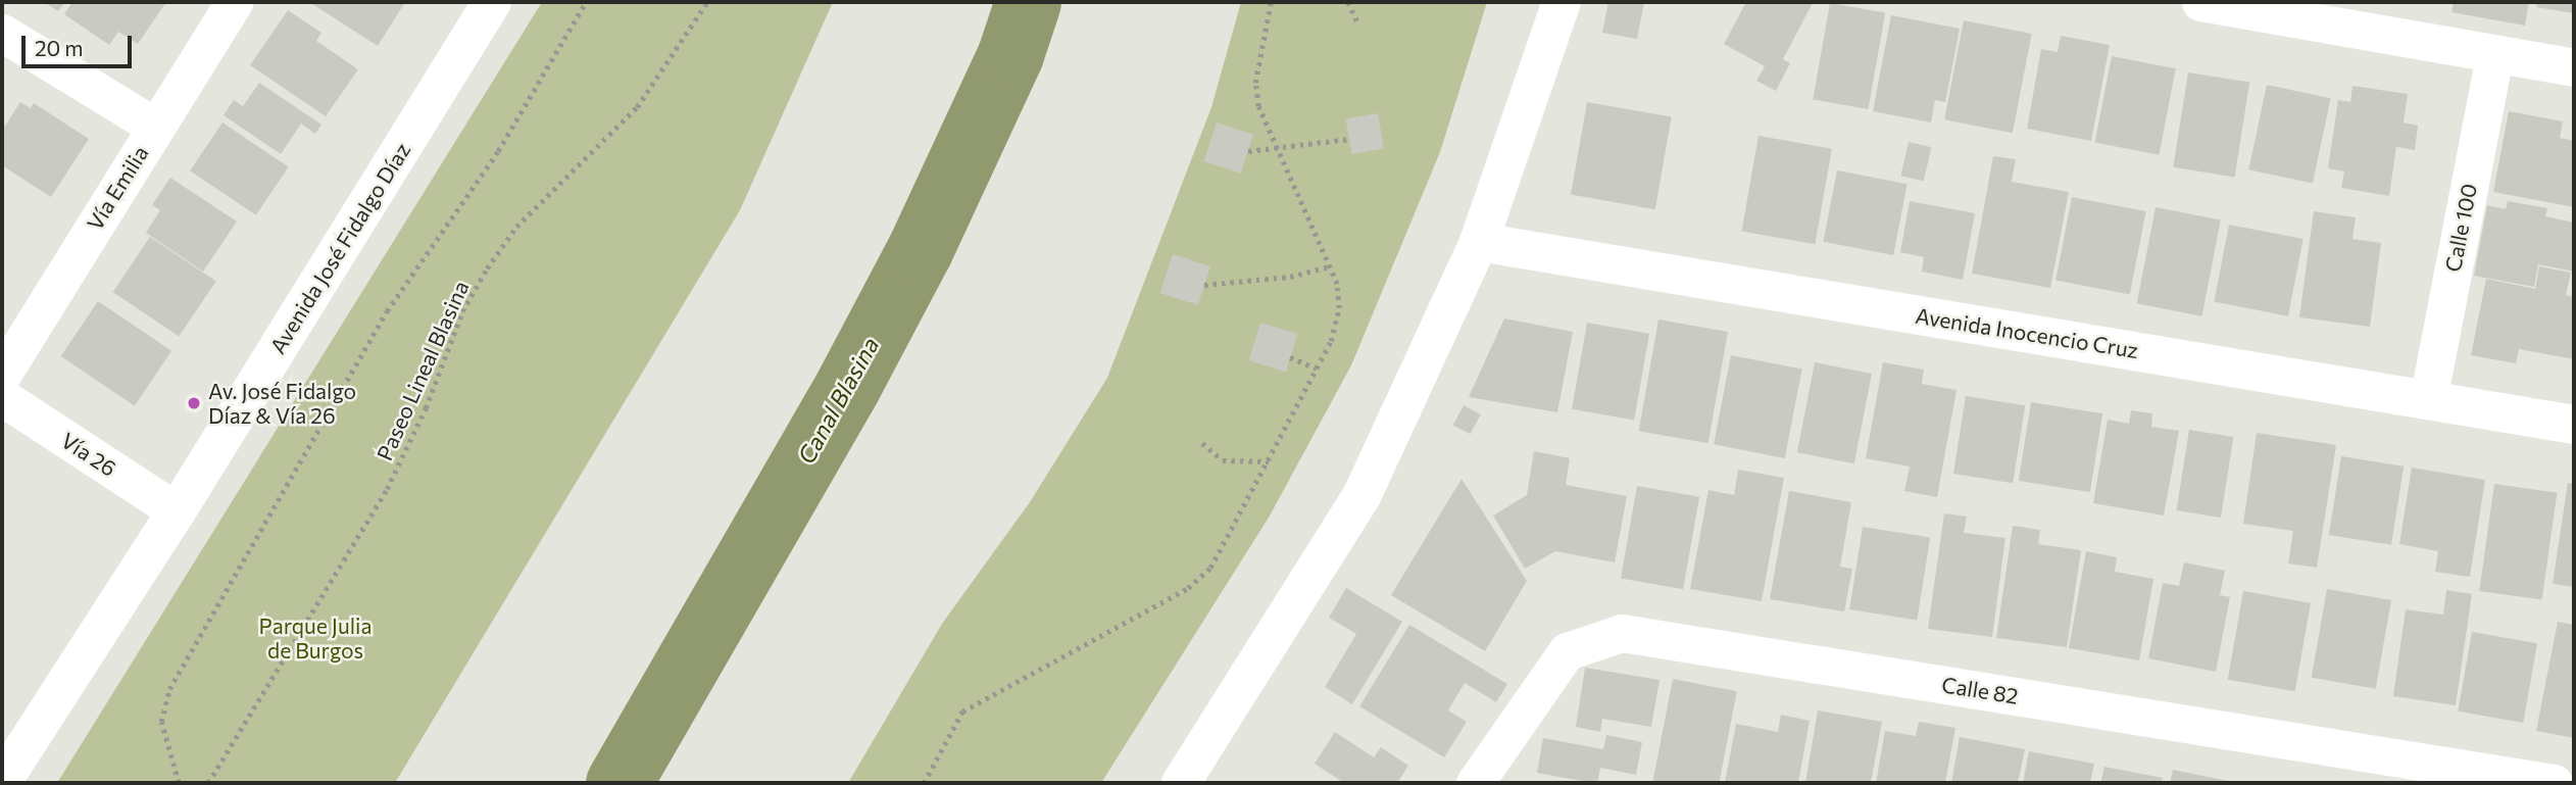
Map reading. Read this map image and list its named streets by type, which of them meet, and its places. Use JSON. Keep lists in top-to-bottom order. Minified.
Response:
{"streets":{"street":["Vía Emilia","Calle 100","Avenida José Fidalgo Díaz","Avenida Inocencio Cruz","Vía 26","Calle 82"],"path":["Paseo Lineal Blasina"]},"crossings":[["Calle 100","Avenida Inocencio Cruz"],["Avenida José Fidalgo Díaz","Vía 26"]],"water":["Canal Blasina"],"parks":["Parque Julia de Burgos"],"places":["Av. José Fidalgo Díaz & Vía 26"],"scale_bar":"20 m"}
